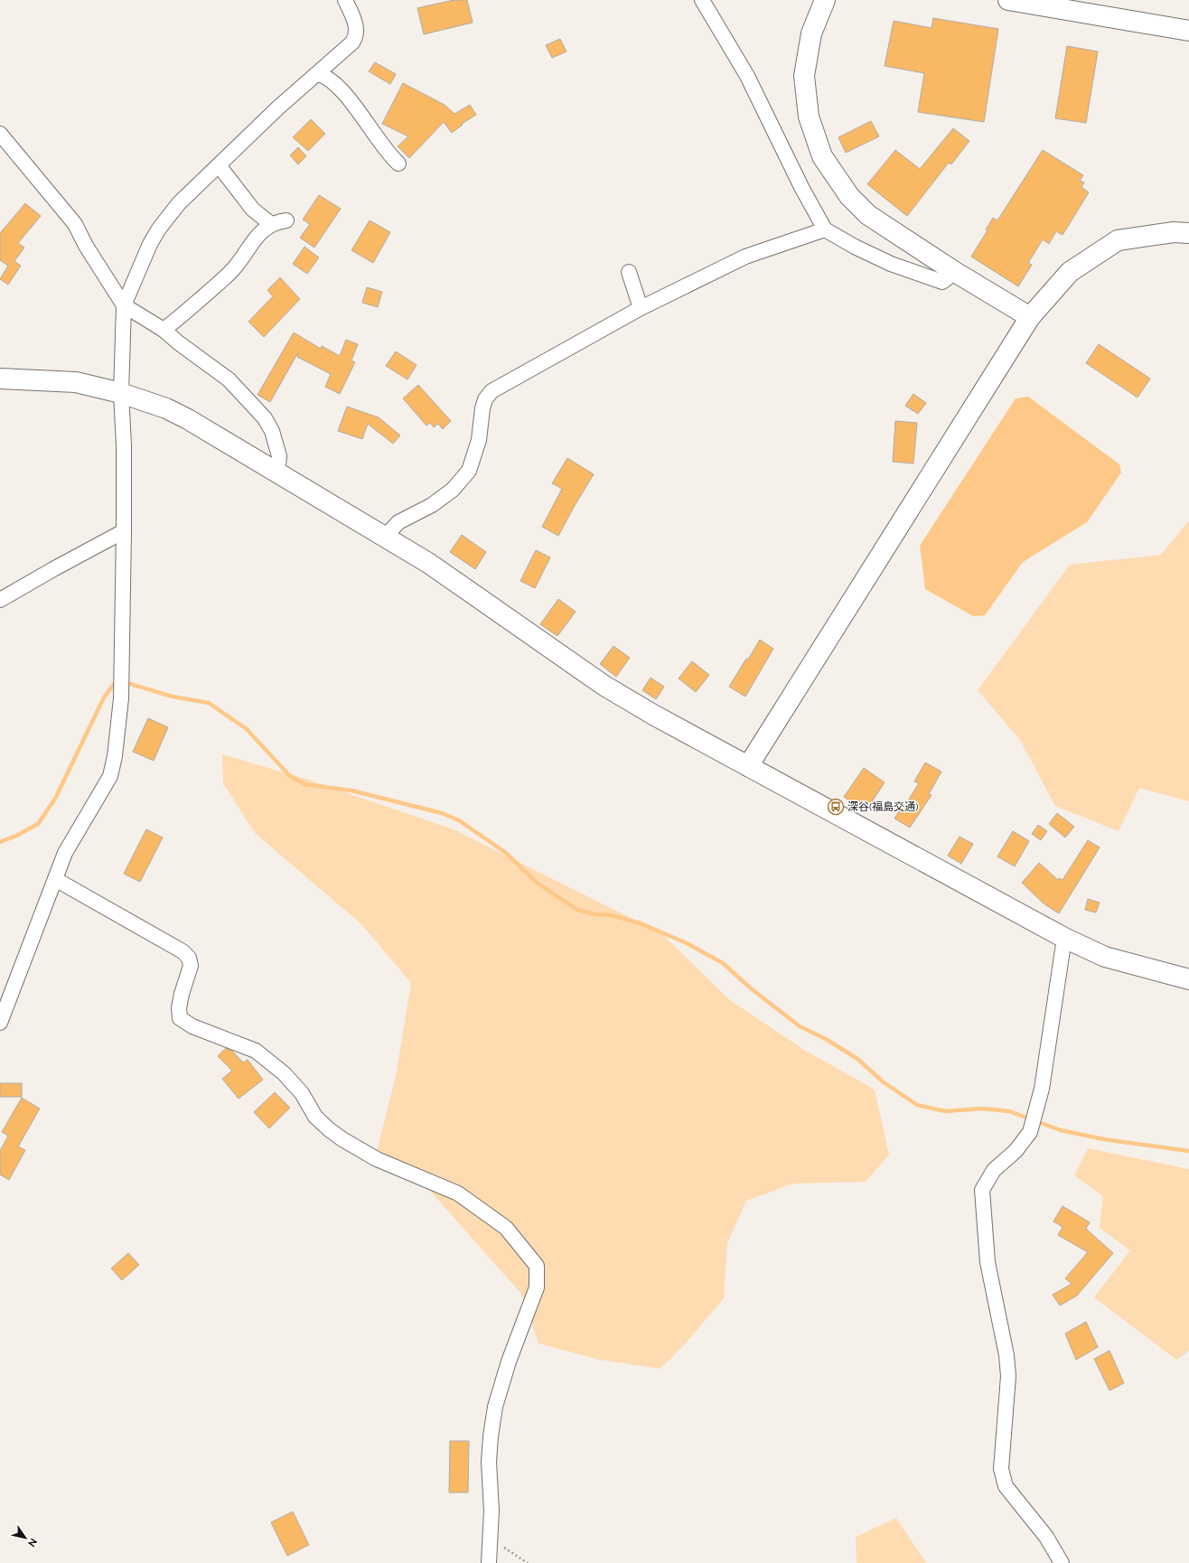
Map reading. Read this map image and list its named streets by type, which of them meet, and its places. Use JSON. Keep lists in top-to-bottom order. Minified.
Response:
{"places":{"bus stop":["深谷(福島交通)"]},"north":"bottom right"}
